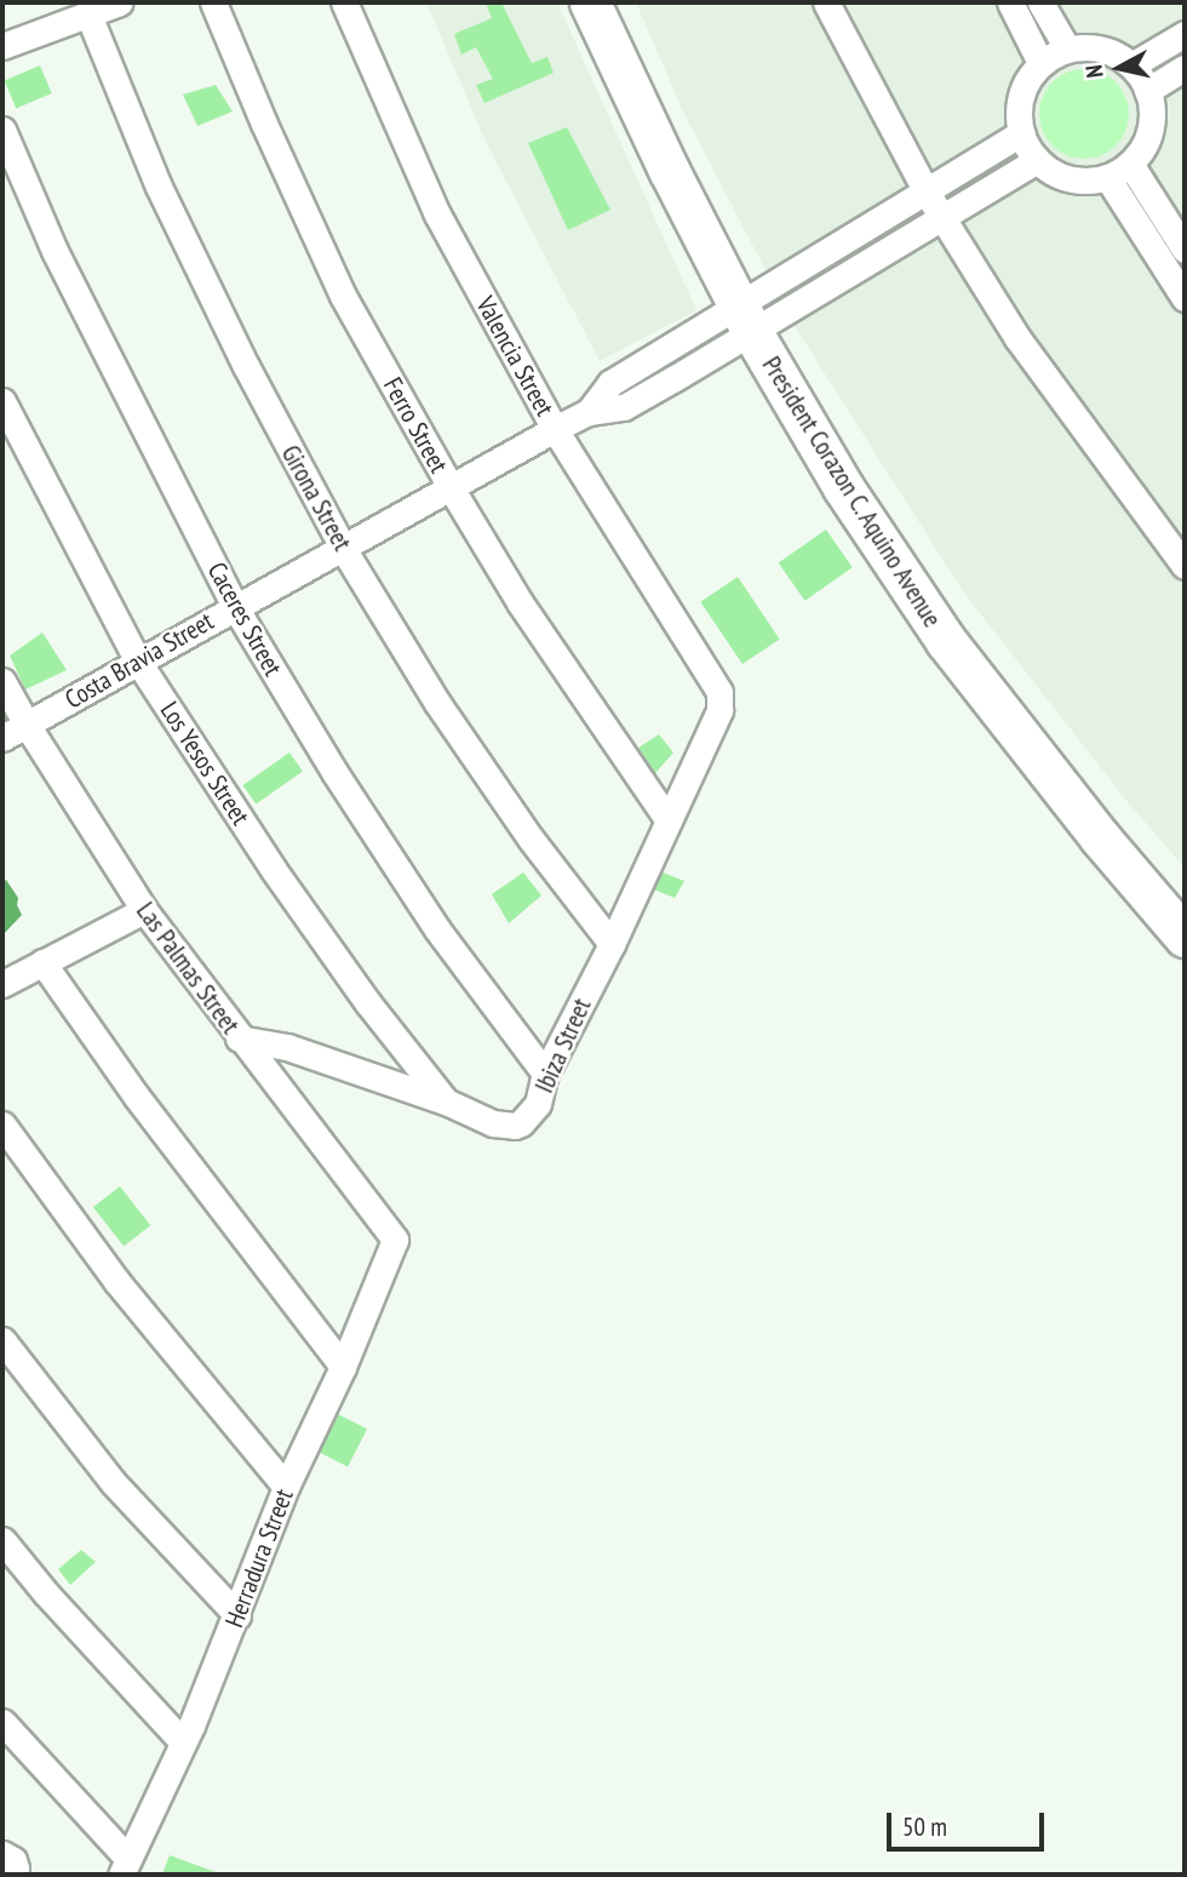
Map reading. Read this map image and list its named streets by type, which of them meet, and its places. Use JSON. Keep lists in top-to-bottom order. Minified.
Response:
{"streets":{"main road":["President Corazon C. Aquino Avenue"],"street":["Valencia Street","Ferro Street","Girona Street","Caceres Street","Costa Bravia Street","Los Yesos Street","Las Palmas Street","Ibiza Street","Herradura Street"]},"crossings":[["Valencia Street","Costa Bravia Street"],["Valencia Street","Ibiza Street"],["Ferro Street","Costa Bravia Street"],["Ferro Street","Ibiza Street"],["President Corazon C. Aquino Avenue","Costa Bravia Street"],["Girona Street","Costa Bravia Street"],["Girona Street","Ibiza Street"],["Caceres Street","Costa Bravia Street"],["Caceres Street","Ibiza Street"],["Costa Bravia Street","Los Yesos Street"],["Costa Bravia Street","Las Palmas Street"],["Los Yesos Street","Ibiza Street"],["Las Palmas Street","Ibiza Street"],["Las Palmas Street","Herradura Street"]],"scale_bar":"50 m","north":"left"}
